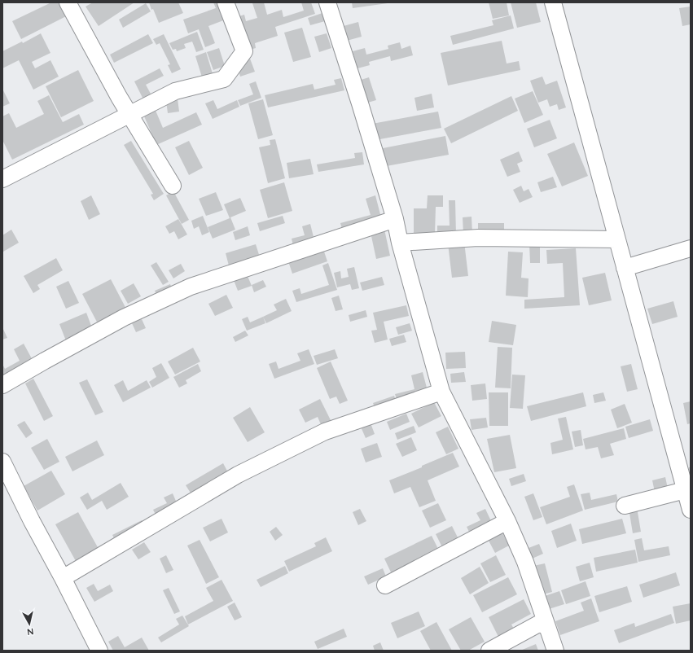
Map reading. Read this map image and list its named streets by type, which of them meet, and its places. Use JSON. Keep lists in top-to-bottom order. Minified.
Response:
{"north":"bottom"}
